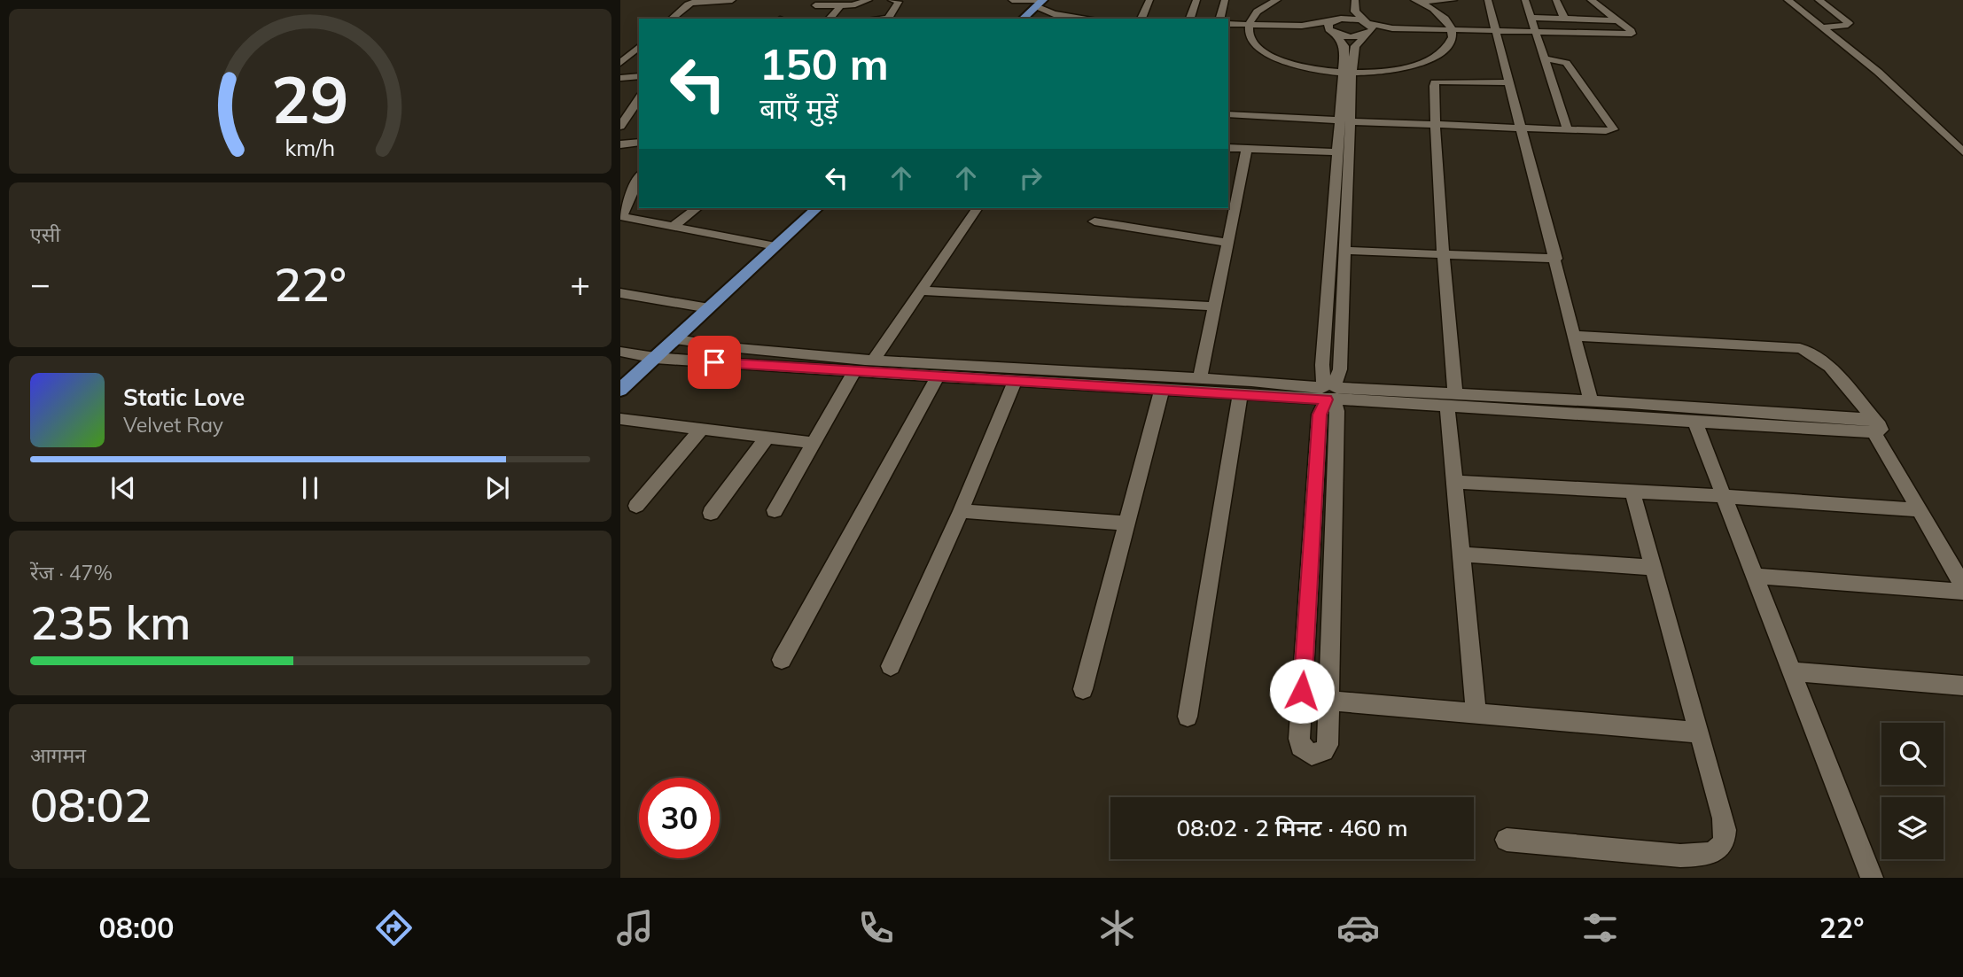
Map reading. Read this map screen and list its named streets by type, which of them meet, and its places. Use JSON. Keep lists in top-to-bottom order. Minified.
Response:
{"page":{"turn":["150 m","बाएँ मुड़ें"],"tile":["एसी",["रेंज · 47%","235 km"],["आगमन","08:02"]],"heat":["−","22°","+"],"song":["Static Love","Velvet Ray"],"limit":"30","trip":"08:02 · 2 मिनट · 460 m","tabs":["08:00","22°"],"gauge":["29","km/h"]}}
